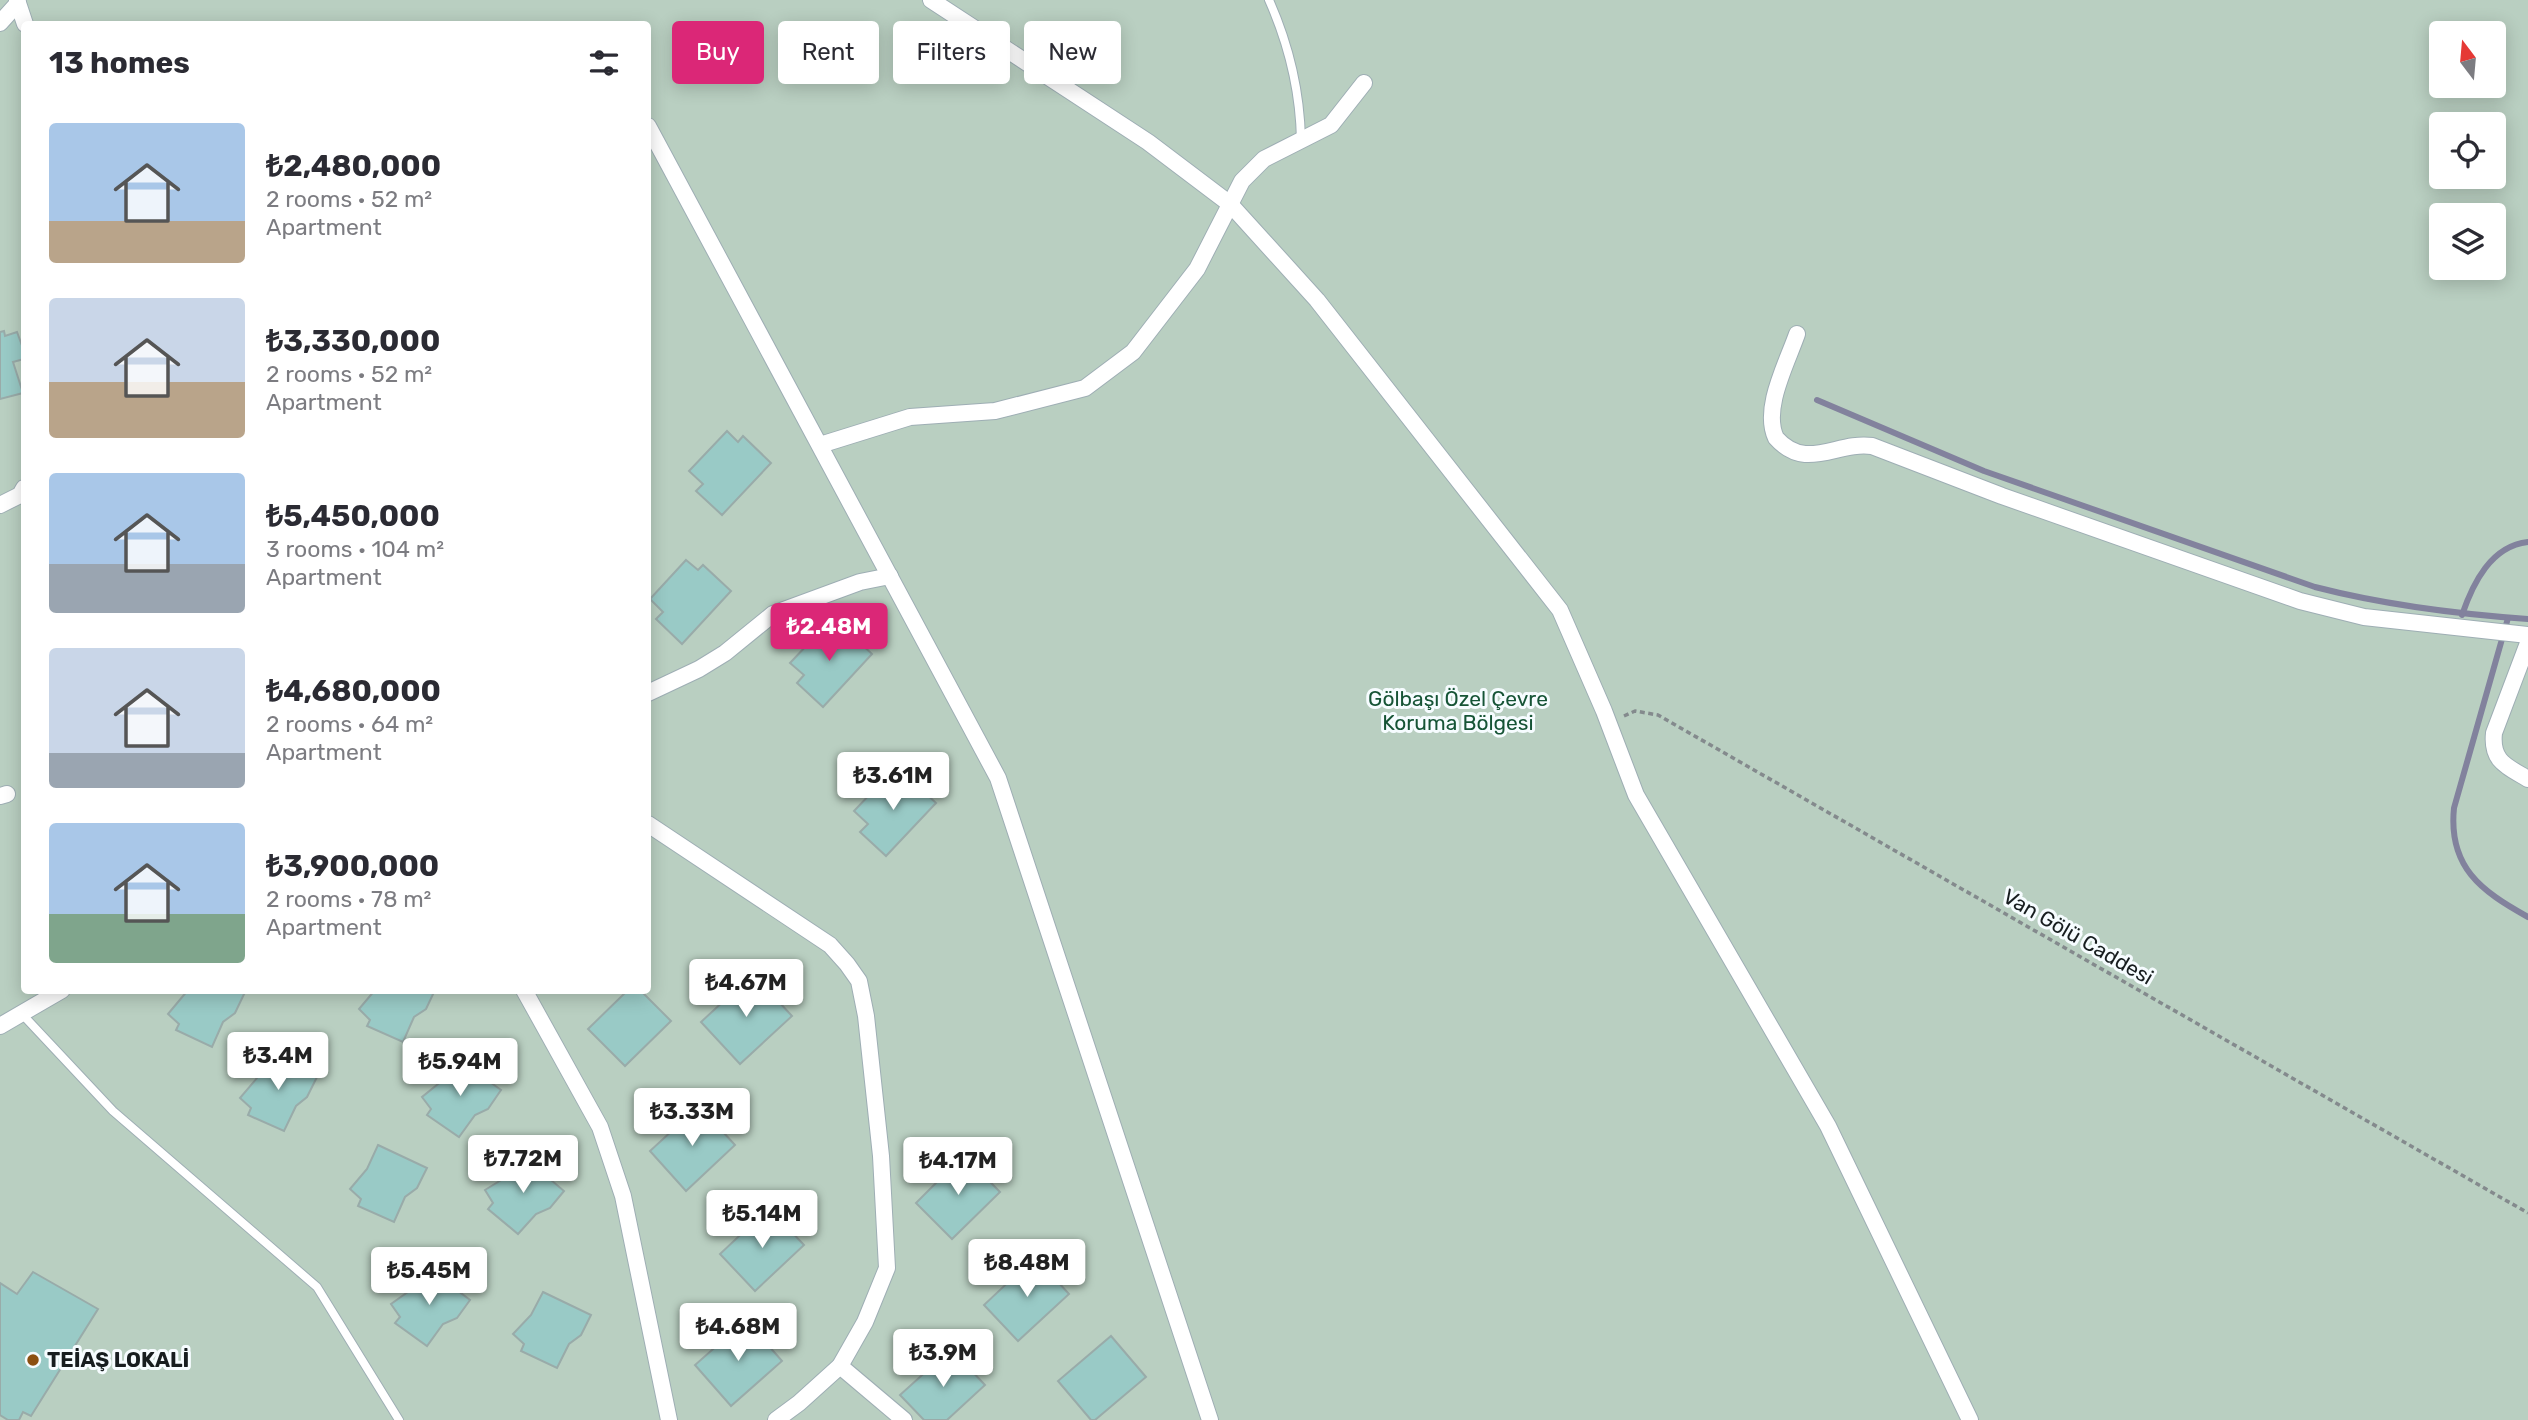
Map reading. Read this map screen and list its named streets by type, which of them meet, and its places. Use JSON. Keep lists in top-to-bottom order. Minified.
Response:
{"streets":{"path":["Van Gölü Caddesi"]},"parks":["Gölbaşı Özel Çevre Koruma Bölgesi"],"places":["TEİAŞ LOKALİ"],"north":"top","page":{"chip":["Buy","Rent","Filters","New"],"heading":"13 homes","list":[{"name":"₺2,480,000","note":"2 rooms · 52 m² · Apartment"},{"name":"₺3,330,000","note":"2 rooms · 52 m² · Apartment"},{"name":"₺5,450,000","note":"3 rooms · 104 m² · Apartment"},{"name":"₺4,680,000","note":"2 rooms · 64 m² · Apartment"},{"name":"₺3,900,000","note":"2 rooms · 78 m² · Apartment"}],"price":["₺2.48M","₺3.61M","₺4.67M","₺3.4M","₺5.94M","₺3.33M","₺7.72M","₺4.17M","₺5.14M","₺8.48M","₺5.45M","₺4.68M","₺3.9M"]}}
